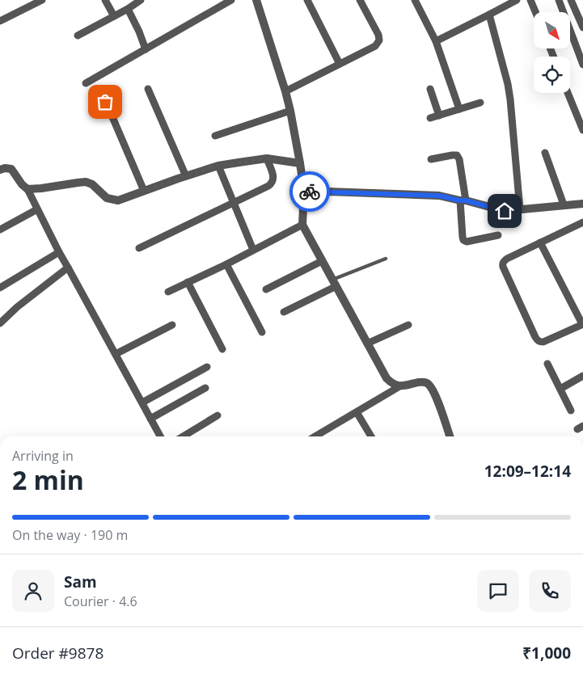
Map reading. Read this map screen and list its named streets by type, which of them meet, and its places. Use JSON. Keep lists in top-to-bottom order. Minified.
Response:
{"north":"bottom right","page":{"heading":["2 min","Arriving in","12:09–12:14"],"panel":["Sam","Courier · 4.6","Order #9878","₹1,000"],"bar":"On the way · 190 m"}}
